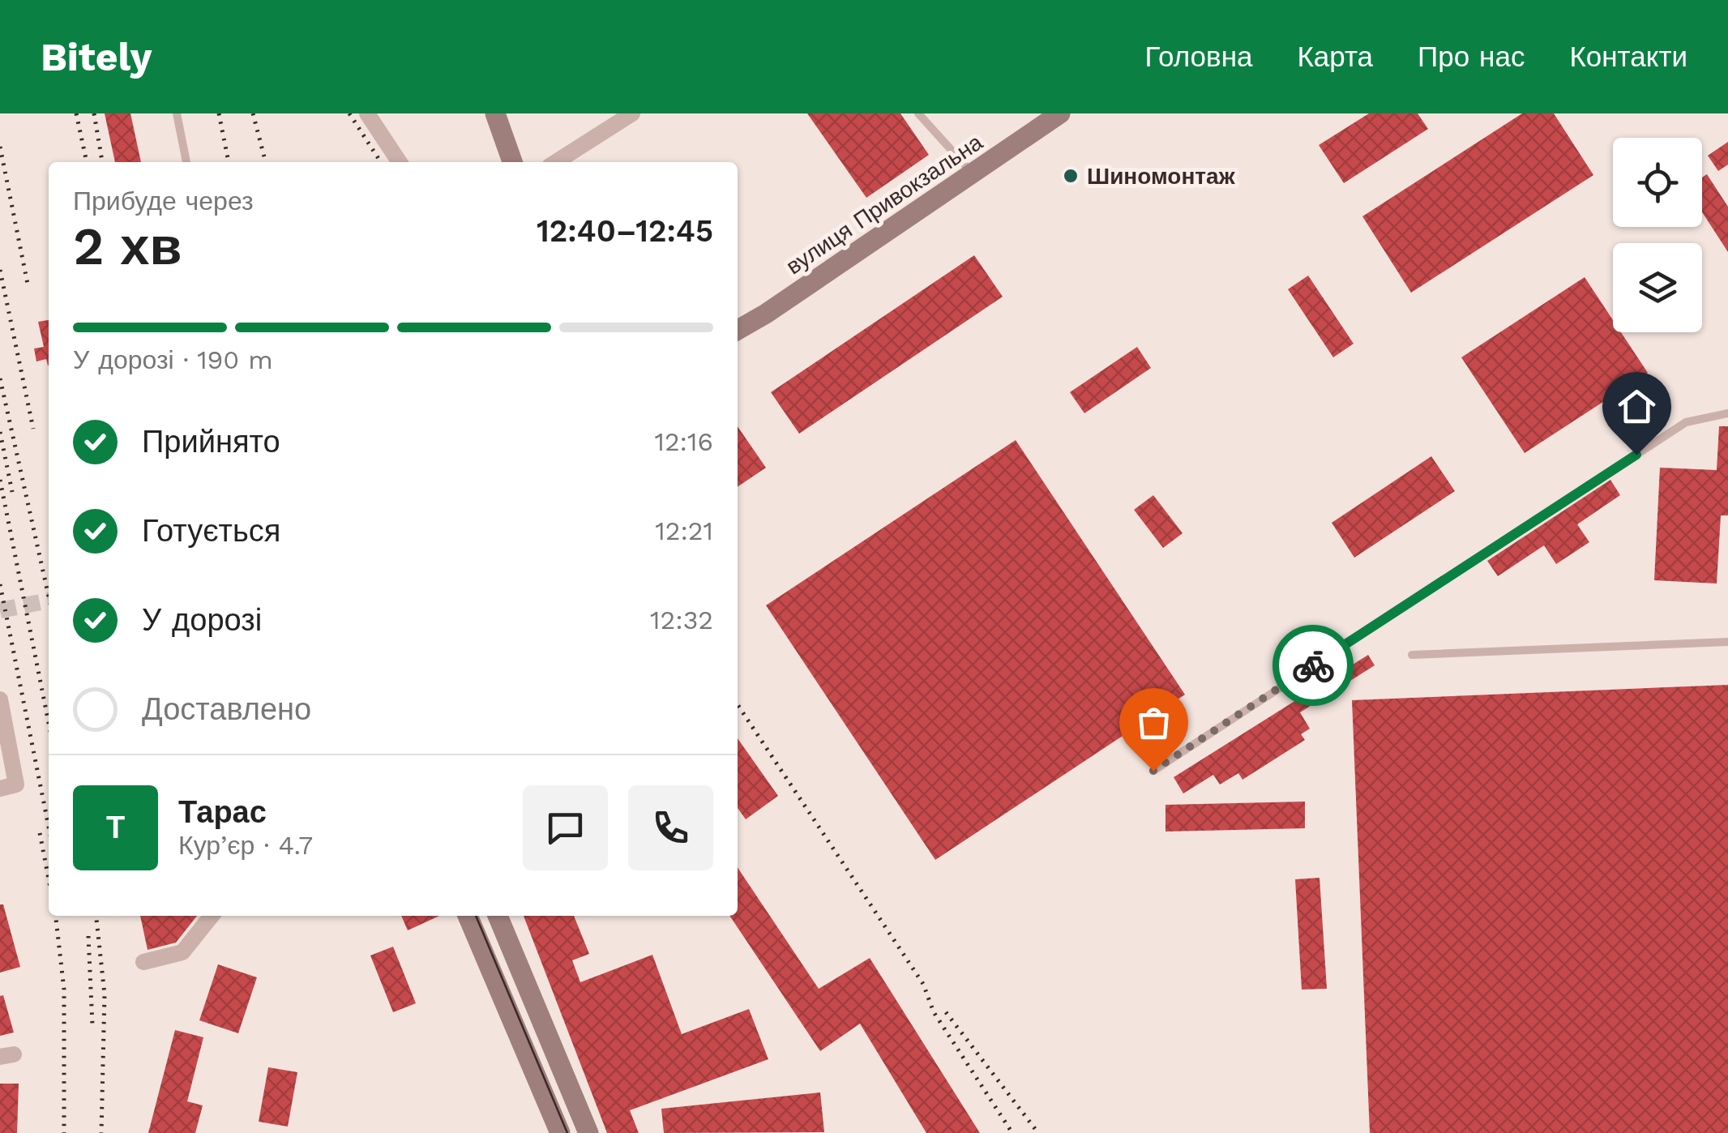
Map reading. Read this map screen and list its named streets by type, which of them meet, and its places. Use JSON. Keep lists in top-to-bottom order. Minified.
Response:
{"streets":{"main road":["вулиця Привокзальна"]},"places":["Шиномонтаж"],"page":{"header":"Bitely","nav":["Головна","Карта","Про нас","Контакти"],"heading":["2 хв","Прибуде через","12:40–12:45"],"panel":["Тарас","Кур’єр · 4.7"],"bar":"У дорозі · 190 m","list":[["Прийнято","12:16"],["Готується","12:21"],["У дорозі","12:32"],"Доставлено"],"round":"Т"}}
